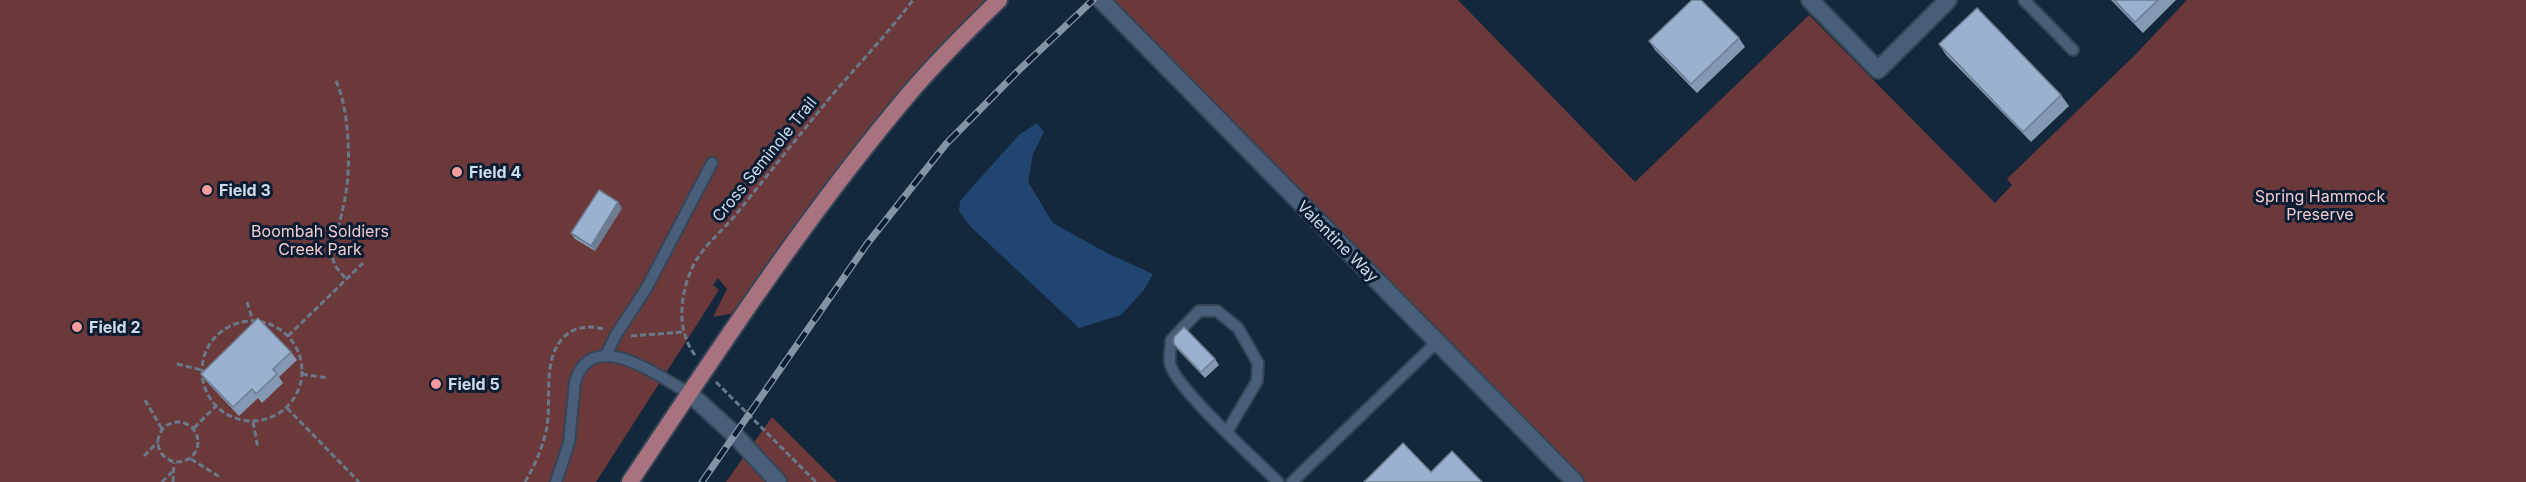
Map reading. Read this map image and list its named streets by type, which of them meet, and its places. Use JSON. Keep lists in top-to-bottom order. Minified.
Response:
{"streets":{"street":["Valentine Way"],"path":["Cross Seminole Trail"]},"parks":["Spring Hammock Preserve","Boombah Soldiers Creek Park"],"places":["Field 4","Field 3","Field 2","Field 5"]}
